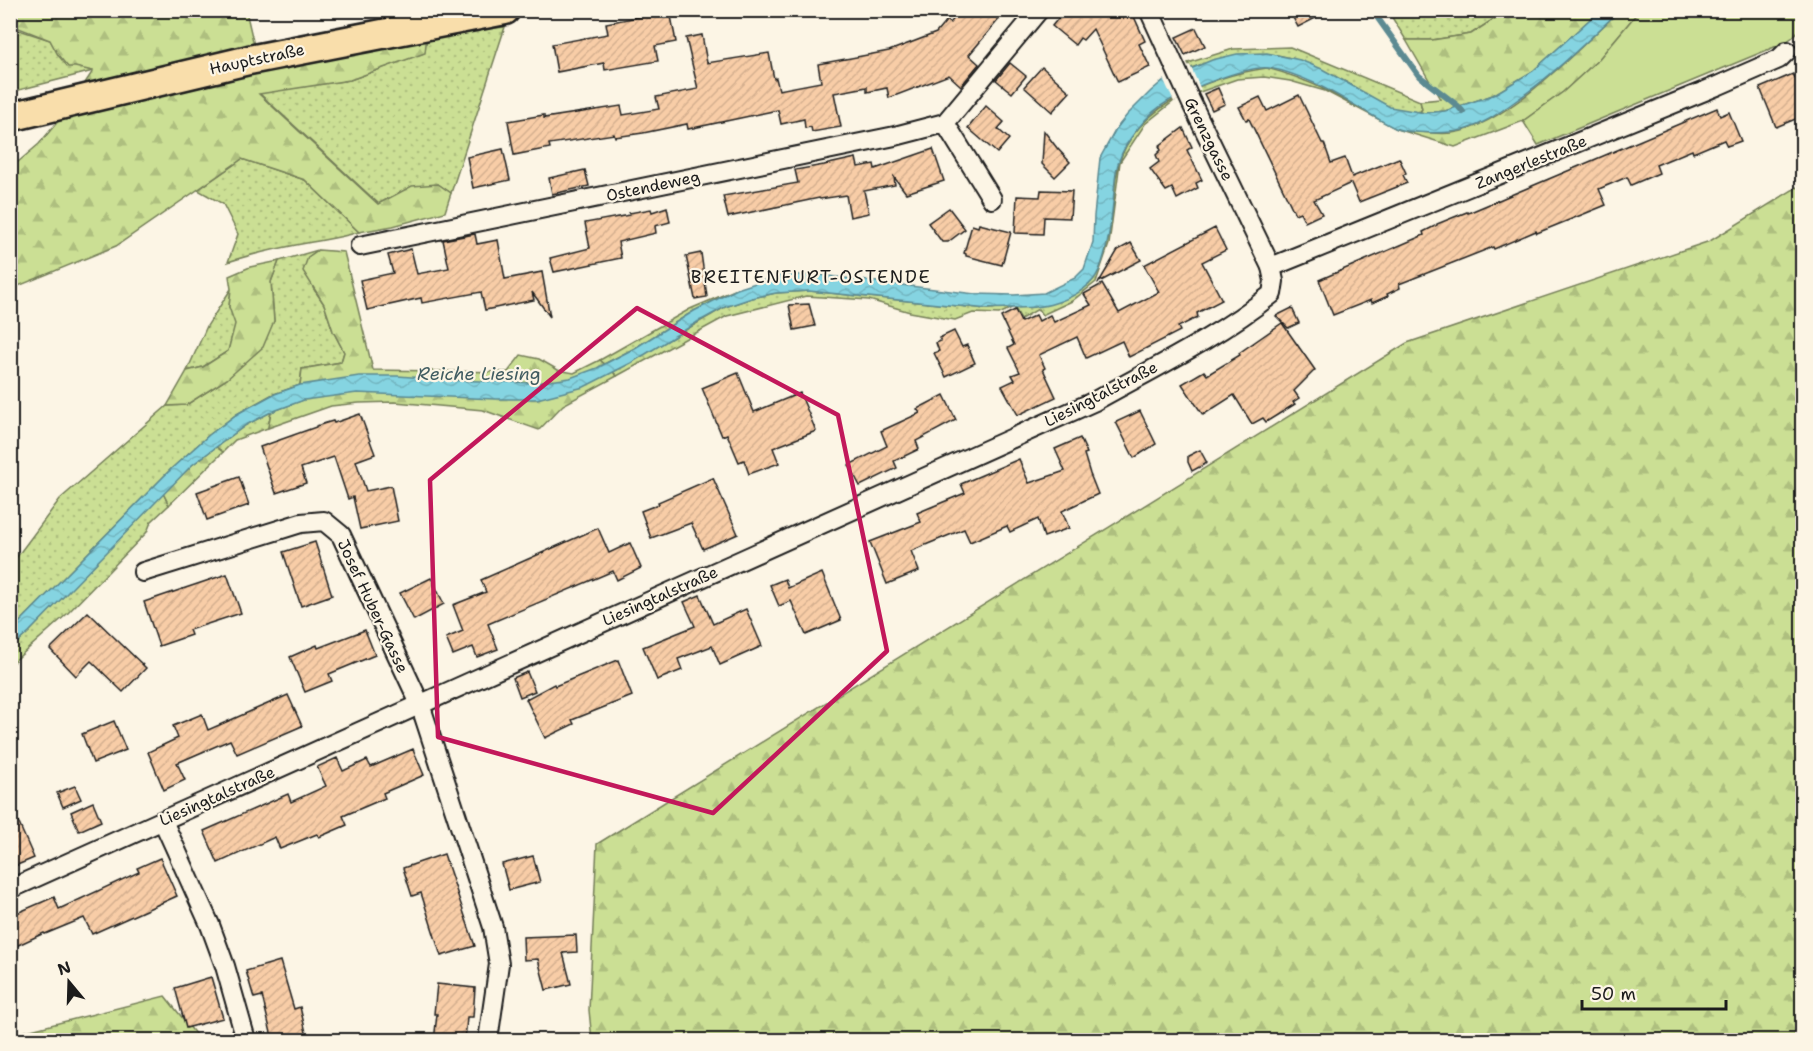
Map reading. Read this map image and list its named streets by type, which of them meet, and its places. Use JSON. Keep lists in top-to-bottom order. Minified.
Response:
{"streets":{"main road":["Hauptstraße"],"street":["Grenzgasse","Zangerlestraße","Ostendeweg","Liesingtalstraße","Josef Huber-Gasse"]},"crossings":[["Grenzgasse","Zangerlestraße"],["Grenzgasse","Liesingtalstraße"],["Zangerlestraße","Liesingtalstraße"],["Liesingtalstraße","Josef Huber-Gasse"]],"districts":["BREITENFURT-OSTENDE"],"water":["Reiche Liesing"],"scale_bar":"50 m","north":"top"}
